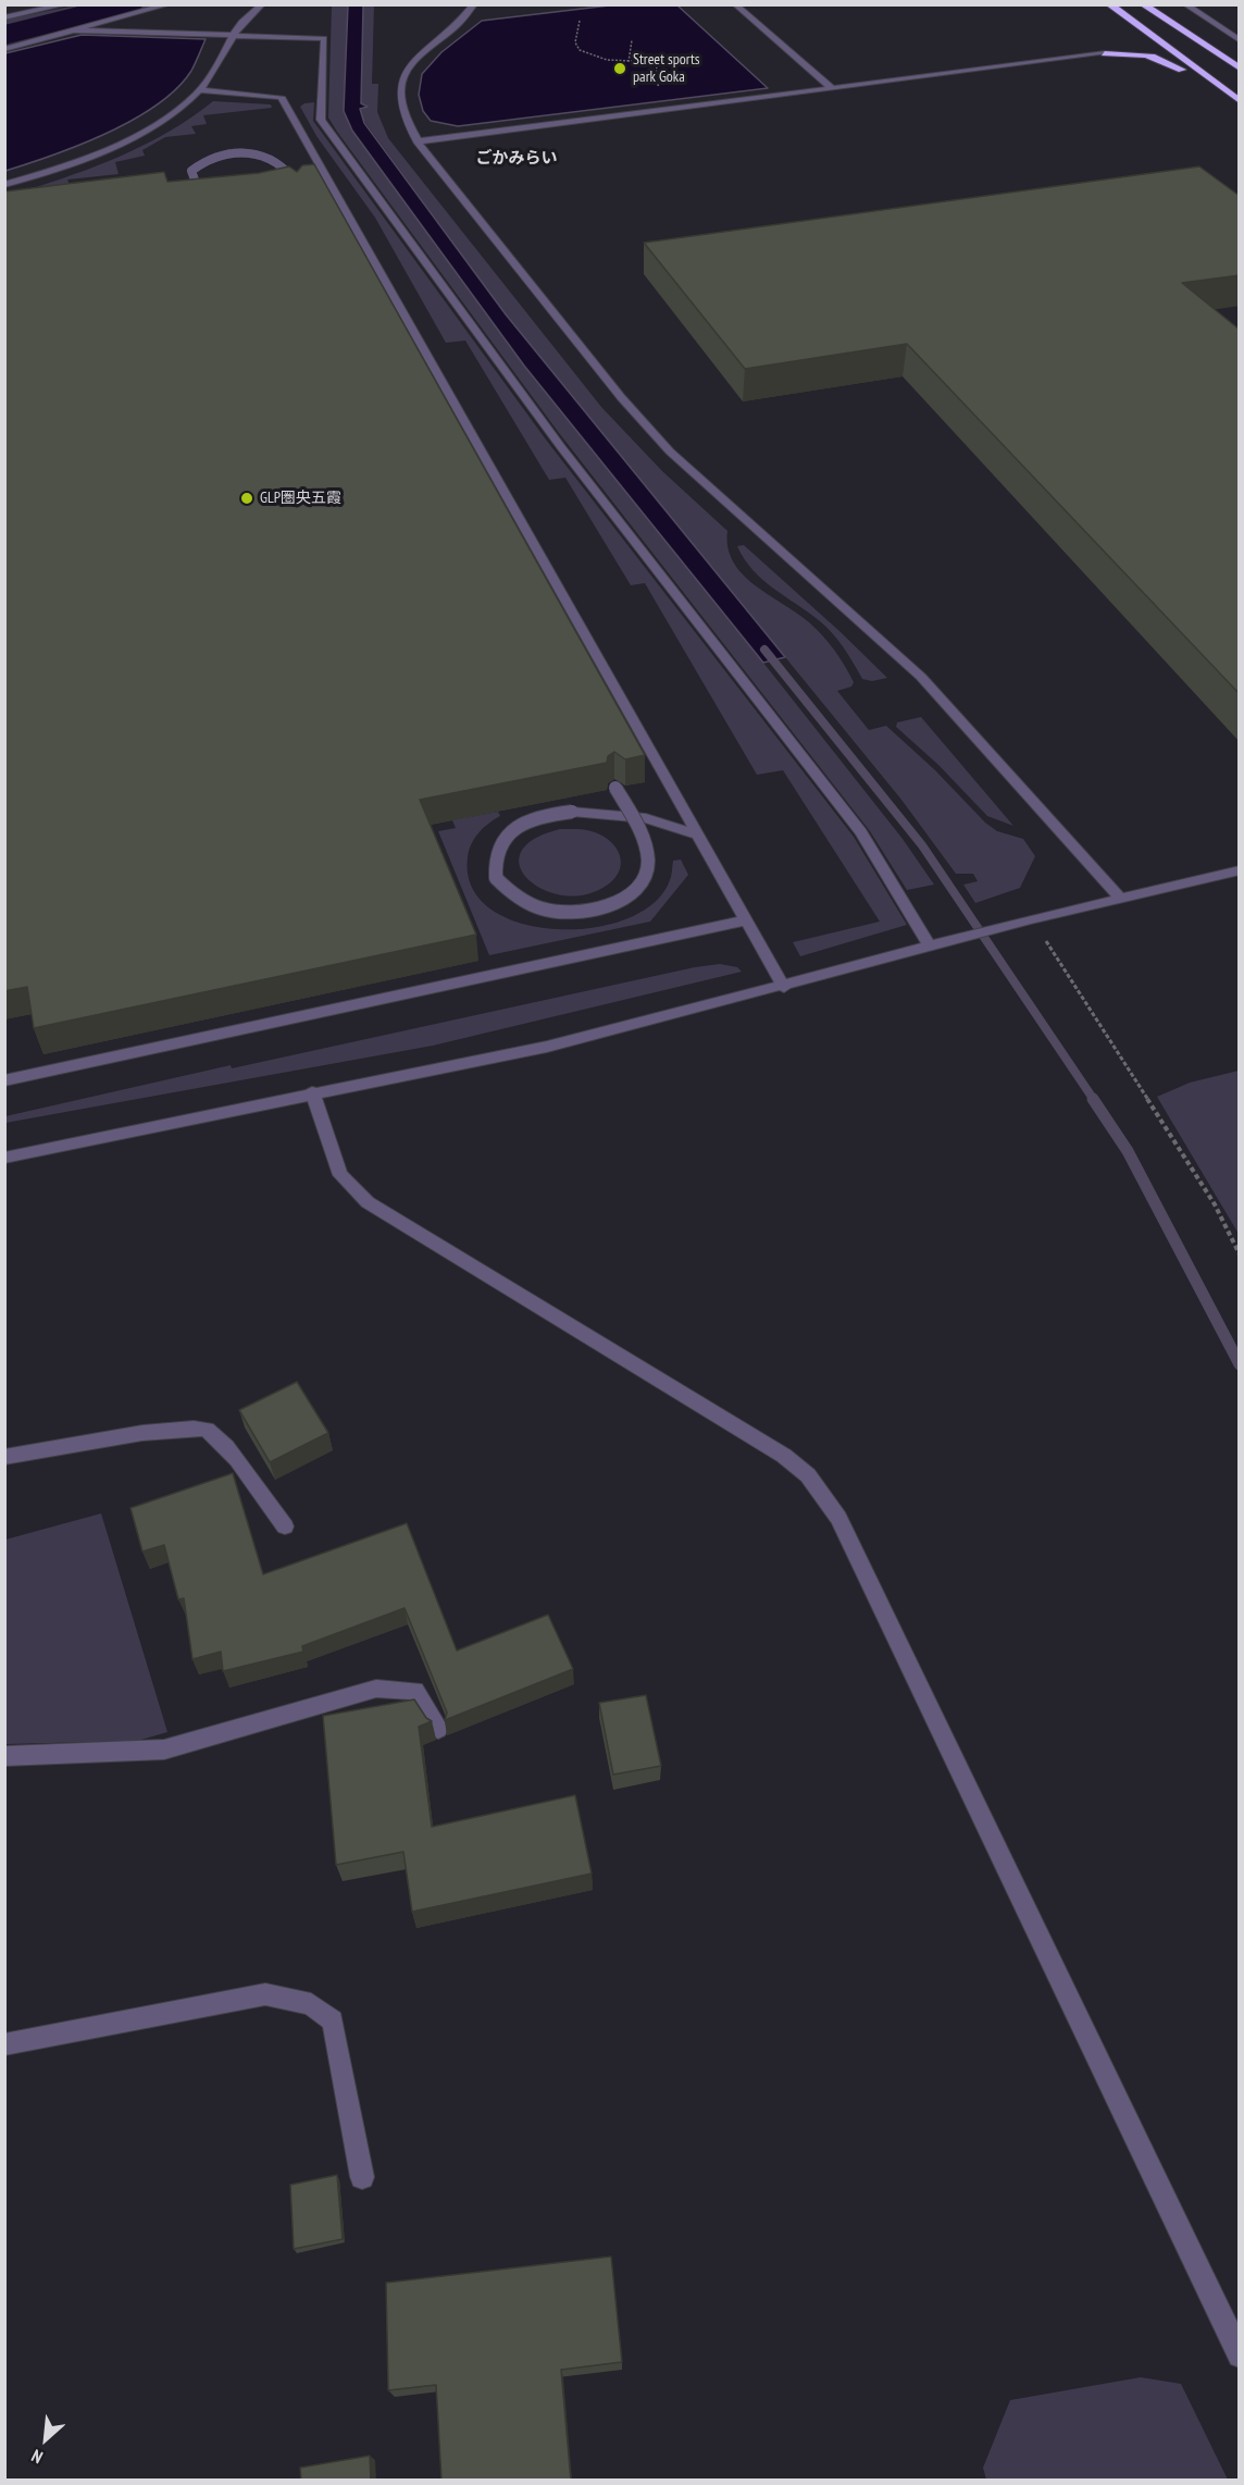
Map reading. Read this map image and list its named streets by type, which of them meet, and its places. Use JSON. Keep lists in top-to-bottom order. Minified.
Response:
{"districts":["ごかみらい"],"places":["Street sports park Goka","GLP圏央五霞"],"north":"bottom left"}
